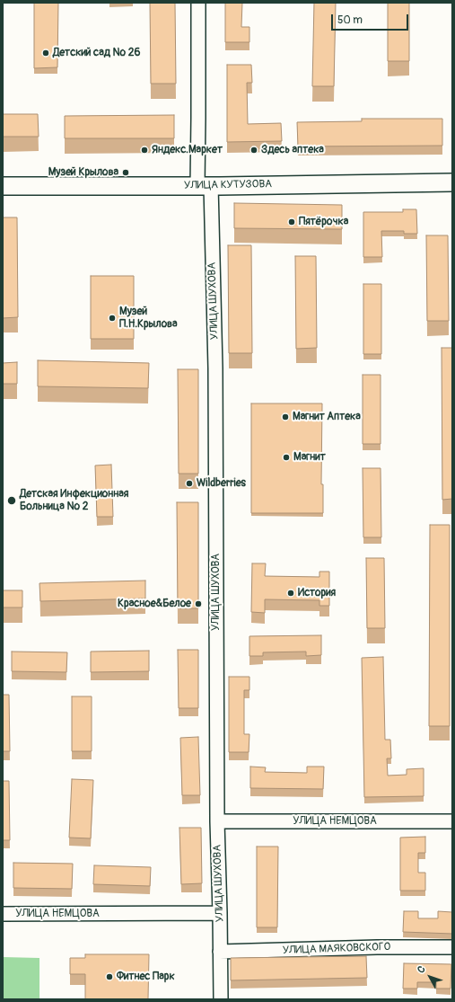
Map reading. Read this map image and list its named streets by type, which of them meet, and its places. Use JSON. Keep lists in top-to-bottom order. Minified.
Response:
{"streets":{"main road":["УЛИЦА КУТУЗОВА"],"street":["УЛИЦА ШУХОВА","УЛИЦА НЕМЦОВА","УЛИЦА МАЯКОВСКОГО"]},"crossings":[["УЛИЦА КУТУЗОВА","УЛИЦА ШУХОВА"],["УЛИЦА ШУХОВА","УЛИЦА НЕМЦОВА"],["УЛИЦА ШУХОВА","УЛИЦА МАЯКОВСКОГО"]],"places":["Детский сад № 26","Яндекс.Маркет","Здесь аптека","Музей Крылова","Пятёрочка","Музей П.Н.Крылова","Магнит Аптека","Магнит","Wildberries","Детская Инфекционная Больница № 2","История","Красное&Белое","Фитнес Парк"],"scale_bar":"50 m","north":"top left"}
